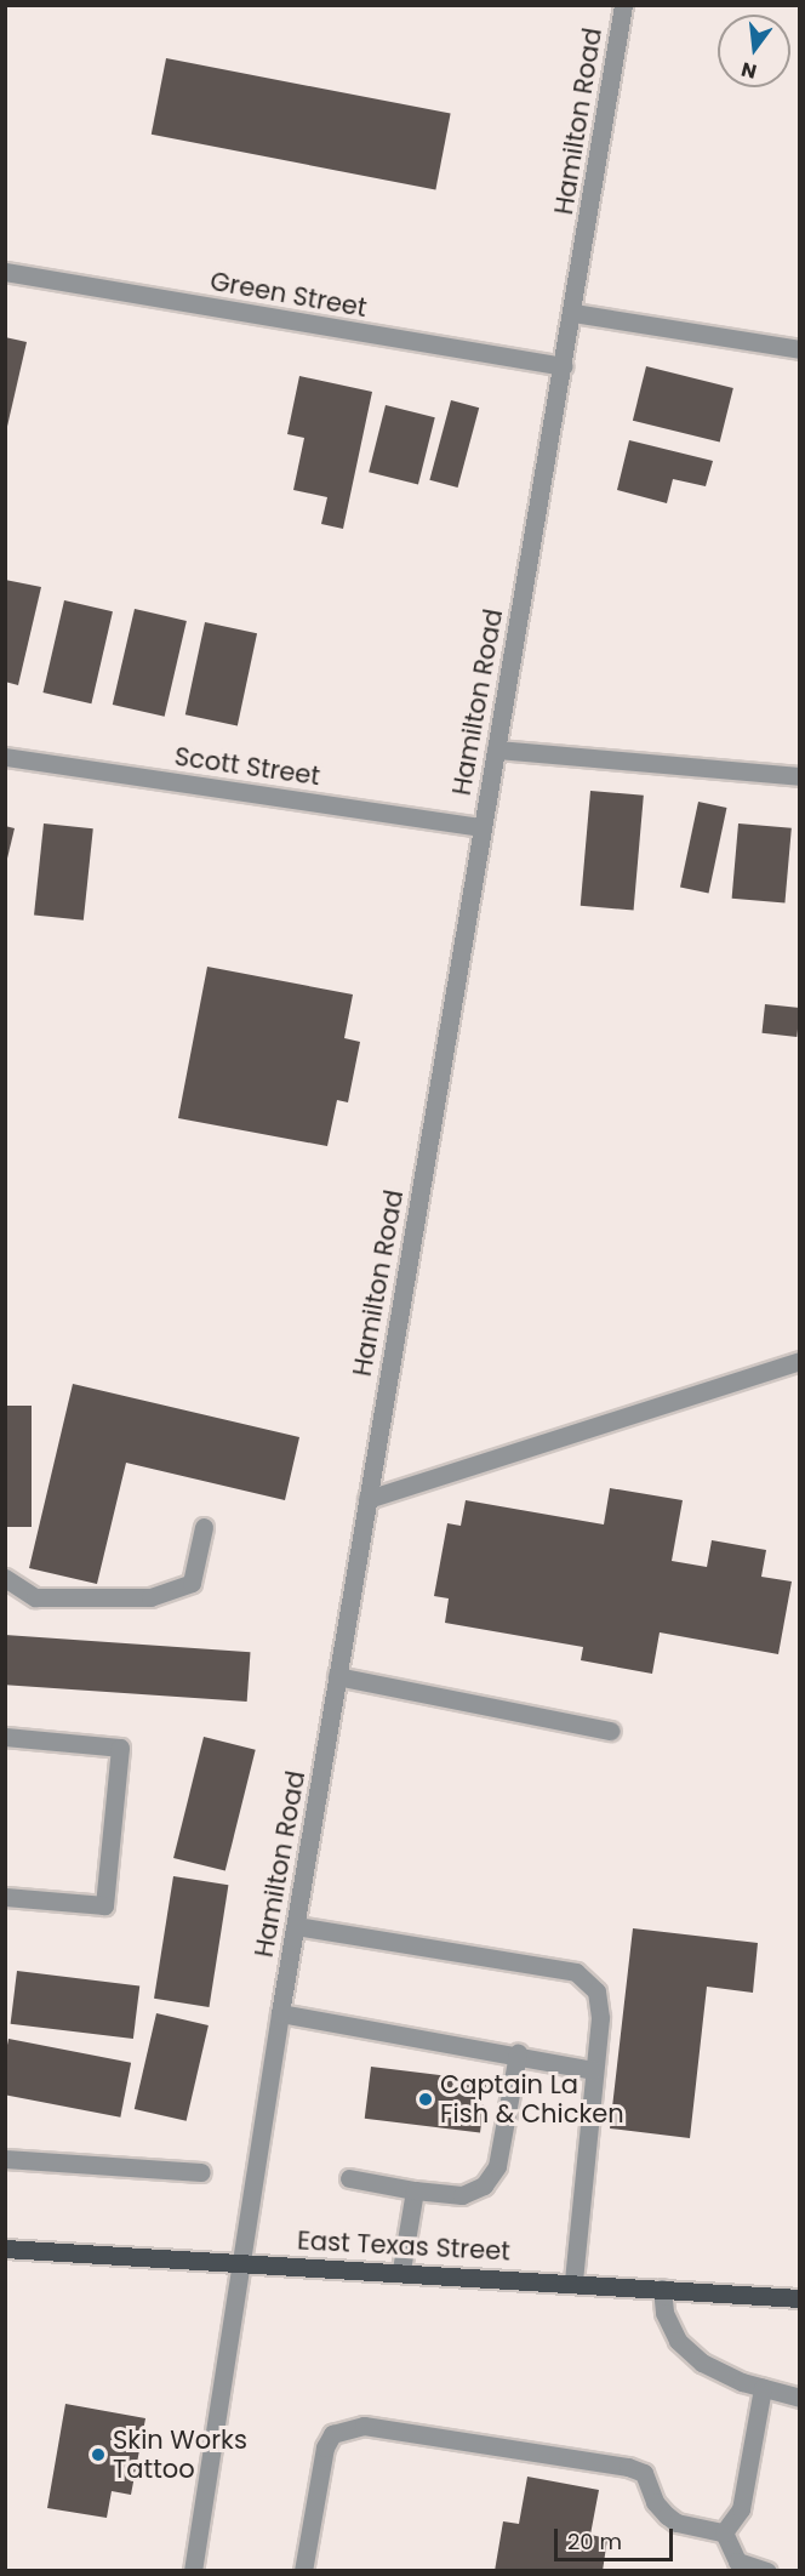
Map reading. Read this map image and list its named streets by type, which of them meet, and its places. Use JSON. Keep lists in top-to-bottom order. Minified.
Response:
{"streets":{"main road":["East Texas Street"],"street":["Hamilton Road","Green Street","Scott Street"]},"crossings":[["Hamilton Road","Green Street"],["Hamilton Road","Scott Street"],["Hamilton Road","East Texas Street"]],"places":["Captain La Fish & Chicken","Skin Works Tattoo"],"scale_bar":"20 m","north":"bottom"}
